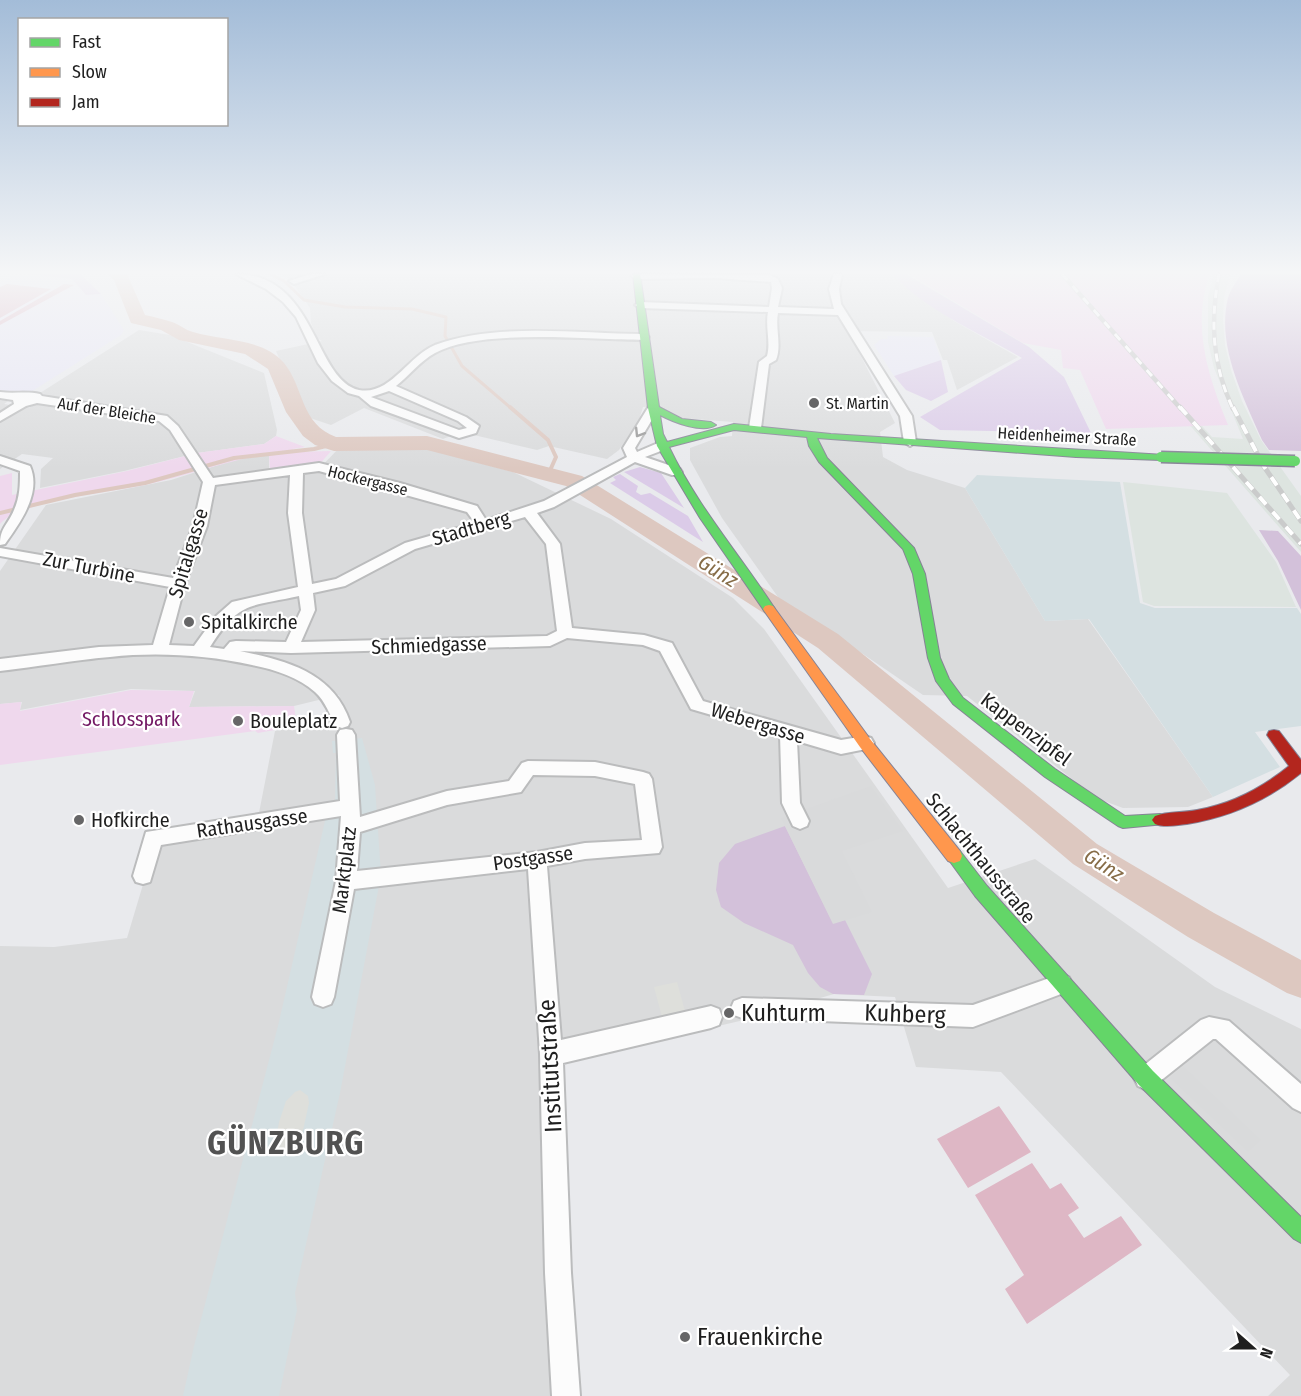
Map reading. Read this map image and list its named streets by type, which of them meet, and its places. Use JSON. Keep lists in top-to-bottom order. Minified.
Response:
{"streets":{"main road":["Heidenheimer Straße","Kappenzipfel","Schlachthausstraße"],"street":["Auf der Bleiche","Hockergasse","Stadtberg","Spitalgasse","Zur Turbine","Schmiedgasse","Webergasse","Rathausgasse","Postgasse","Marktplatz","Kuhberg","Institutstraße"]},"crossings":[["Auf der Bleiche","Hockergasse"],["Auf der Bleiche","Spitalgasse"],["Heidenheimer Straße","Kappenzipfel"],["Hockergasse","Stadtberg"],["Hockergasse","Spitalgasse"],["Stadtberg","Schlachthausstraße"],["Spitalgasse","Zur Turbine"],["Schmiedgasse","Webergasse"],["Webergasse","Schlachthausstraße"],["Rathausgasse","Marktplatz"],["Postgasse","Marktplatz"],["Postgasse","Institutstraße"],["Schlachthausstraße","Kuhberg"]],"districts":["GÜNZBURG"],"water":["Günz"],"parks":["Schlosspark"],"places":["St. Martin","Spitalkirche","Bouleplatz","Hofkirche","Kuhturm","Frauenkirche"],"legend":["Fast","Slow","Jam"],"north":"right"}
